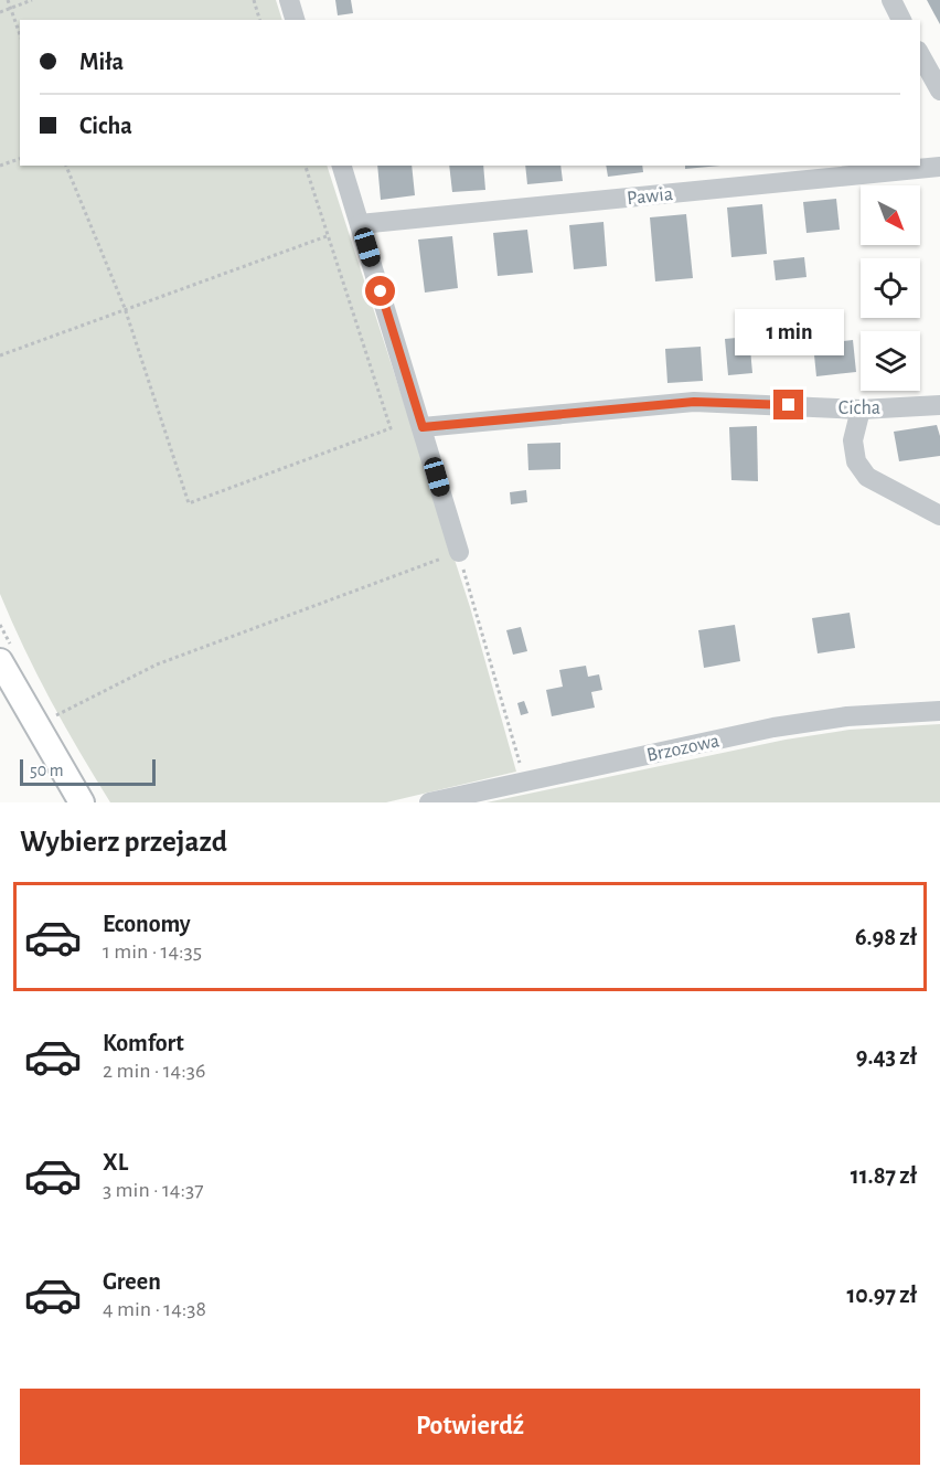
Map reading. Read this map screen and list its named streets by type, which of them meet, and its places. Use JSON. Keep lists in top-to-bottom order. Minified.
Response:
{"streets":{"street":["Pawia","Cicha","Brzozowa"]},"scale_bar":"50 m","north":"bottom right","page":{"banner":["Miła","Cicha"],"bubble":"1 min","scale":"50 m","heading":"Wybierz przejazd","list":[{"name":"Economy","note":"1 min · 14:35","value":"6.98 zł"},{"name":"Komfort","note":"2 min · 14:36","value":"9.43 zł"},{"name":"XL","note":"3 min · 14:37","value":"11.87 zł"},{"name":"Green","note":"4 min · 14:38","value":"10.97 zł"}],"buttons":"Potwierdź"}}
